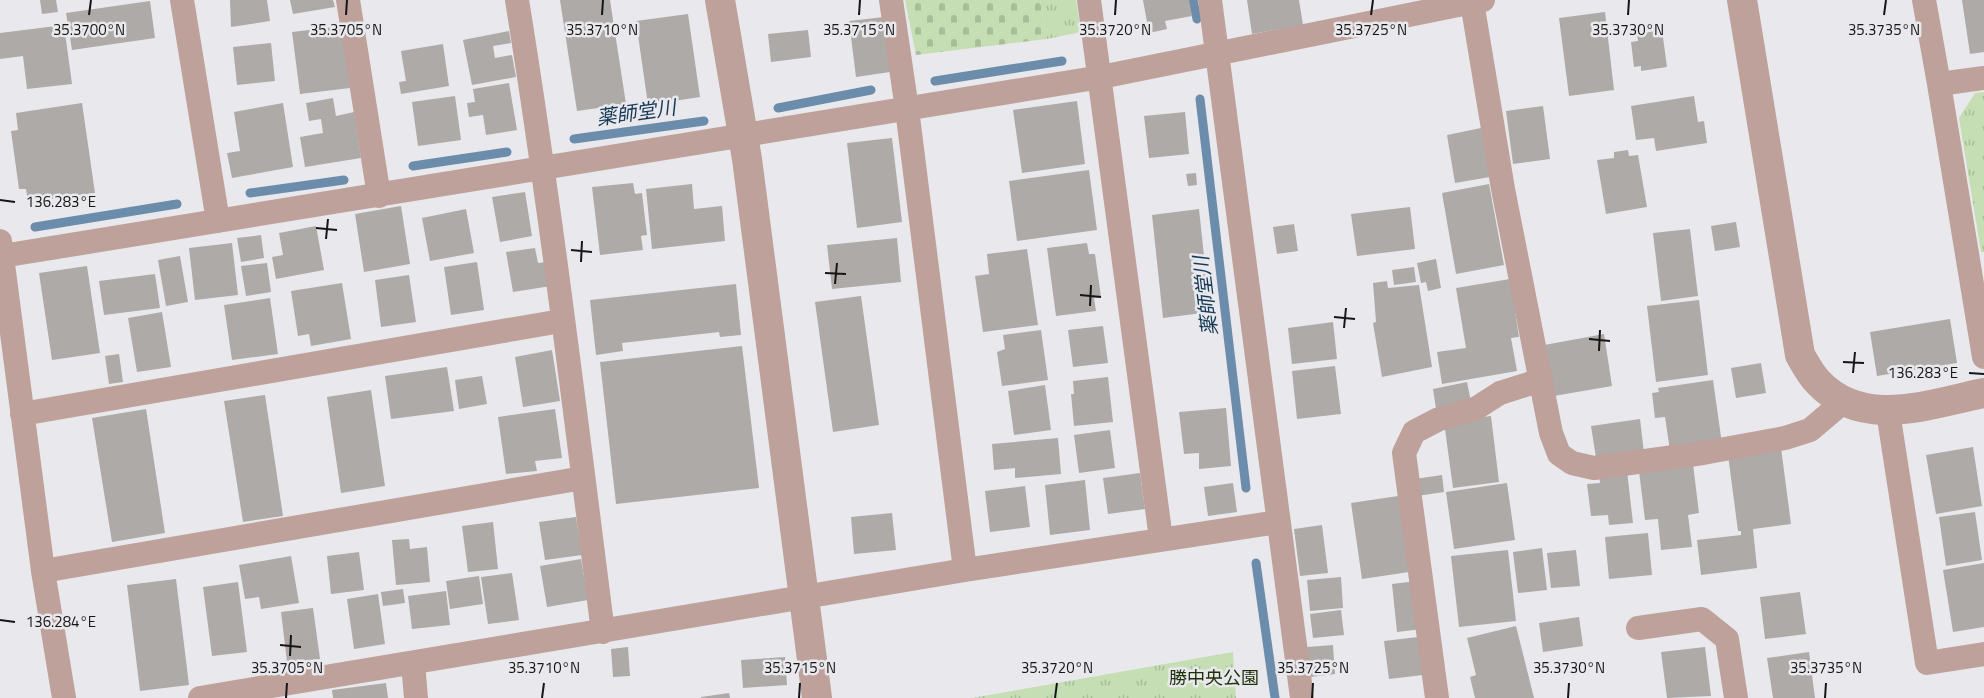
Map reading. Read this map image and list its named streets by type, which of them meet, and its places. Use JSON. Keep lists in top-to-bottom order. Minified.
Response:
{"water":["薬師堂川"],"parks":["勝中央公園"],"coordinates":["35.3700°N","35.3705°N","35.3710°N","35.3715°N","35.3720°N","35.3725°N","35.3730°N","35.3735°N","136.283°E","136.284°E"]}
